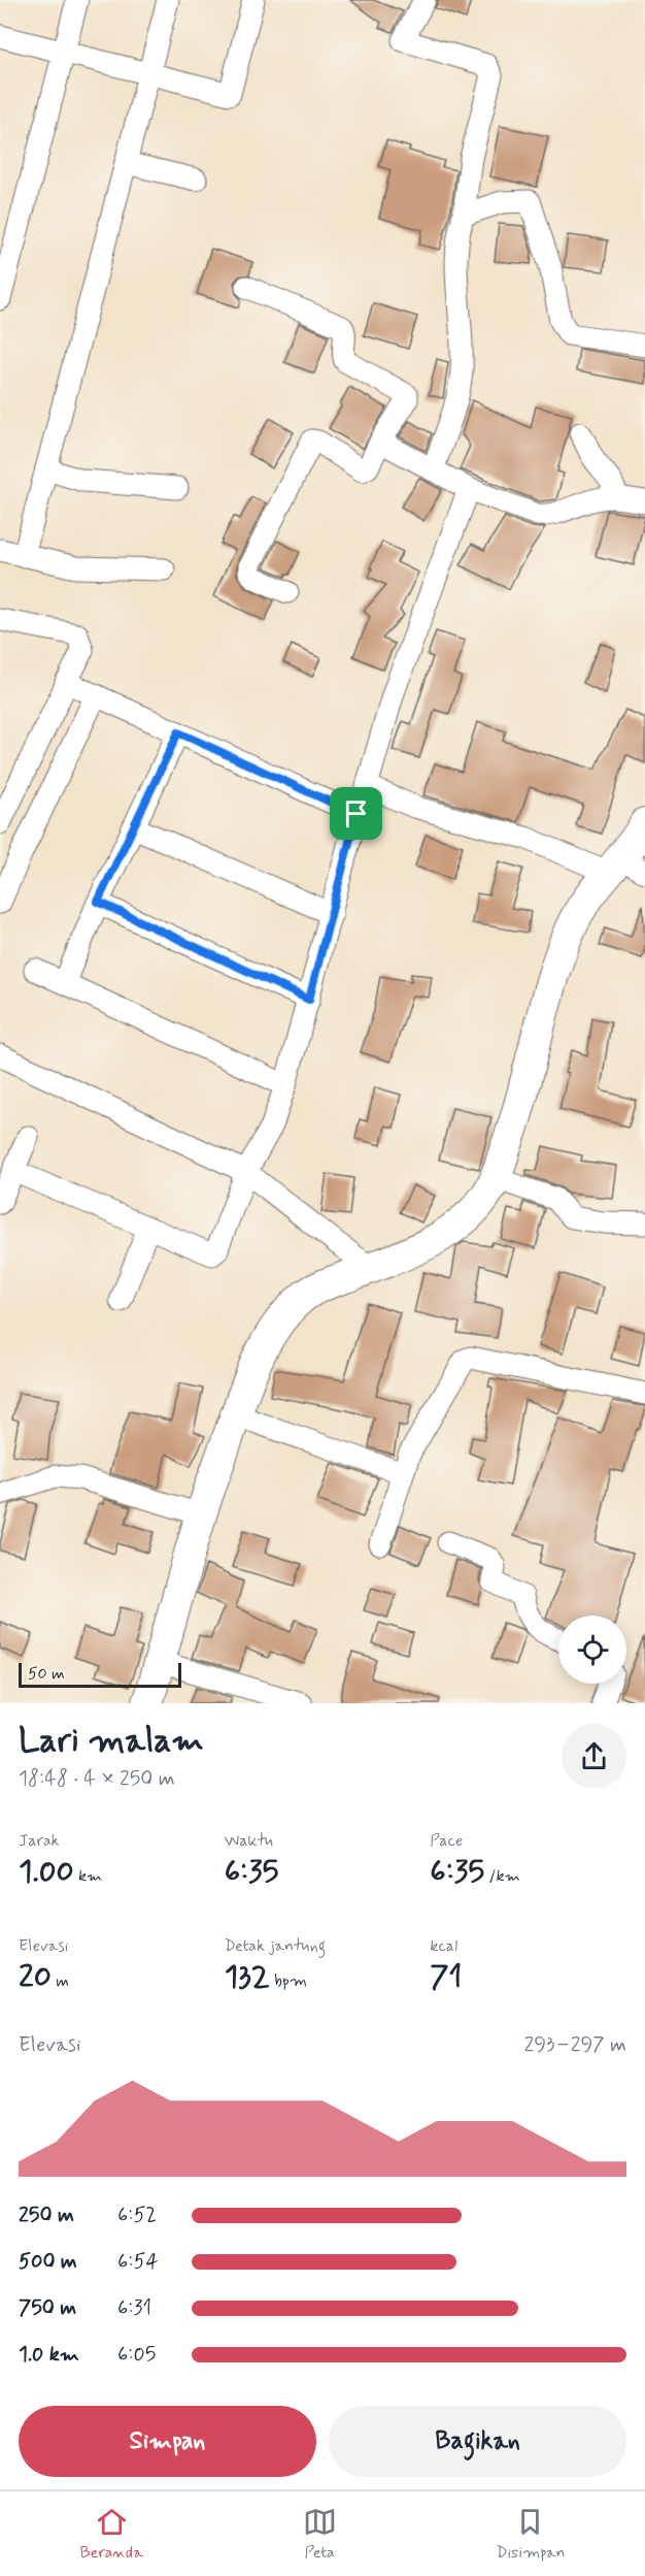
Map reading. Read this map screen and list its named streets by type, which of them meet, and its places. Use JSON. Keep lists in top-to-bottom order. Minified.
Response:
{"scale_bar":"50 m","page":{"scale":"50 m","heading":["Lari malam","18:48 · 4 × 250 m"],"stats":[["Jarak","1.00 km"],["Waktu","6:35"],["Pace","6:35 /km"],["Elevasi","20 m"],["Detak jantung","132 bpm"],["kcal","71"]],"chart":["Elevasi","293–297 m"],"list":[{"name":"250 m","note":"6:52"},{"name":"500 m","note":"6:54"},{"name":"750 m","note":"6:31"},{"name":"1.0 km","note":"6:05"}],"buttons":["Simpan","Bagikan"],"tabs":["Beranda","Peta","Disimpan"]}}
